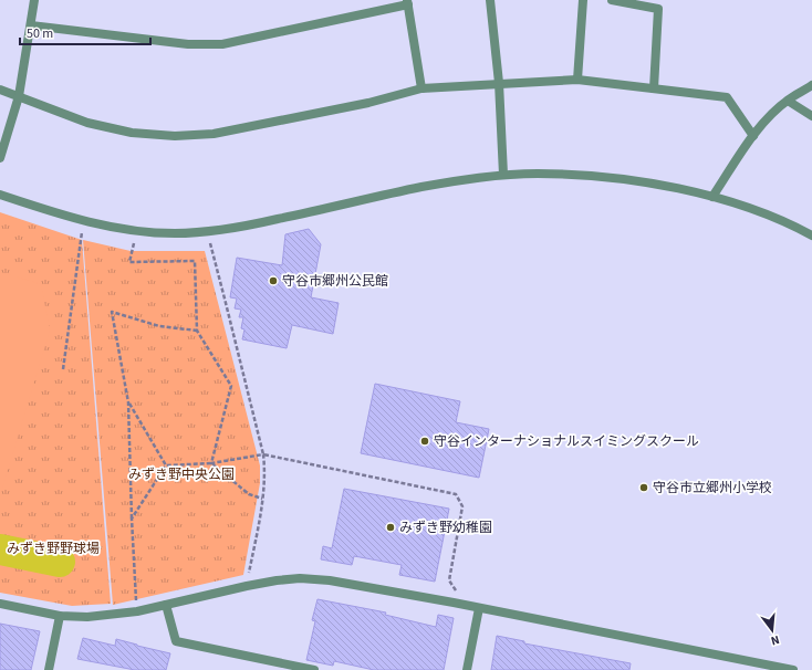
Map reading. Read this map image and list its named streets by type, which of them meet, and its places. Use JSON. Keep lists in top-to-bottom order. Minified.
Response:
{"parks":["みずき野中央公園","みずき野野球場"],"places":["守谷市郷州公民館","守谷インターナショナルスイミングスクール","守谷市立郷州小学校","みずき野幼稚園"],"scale_bar":"50 m","north":"bottom"}
